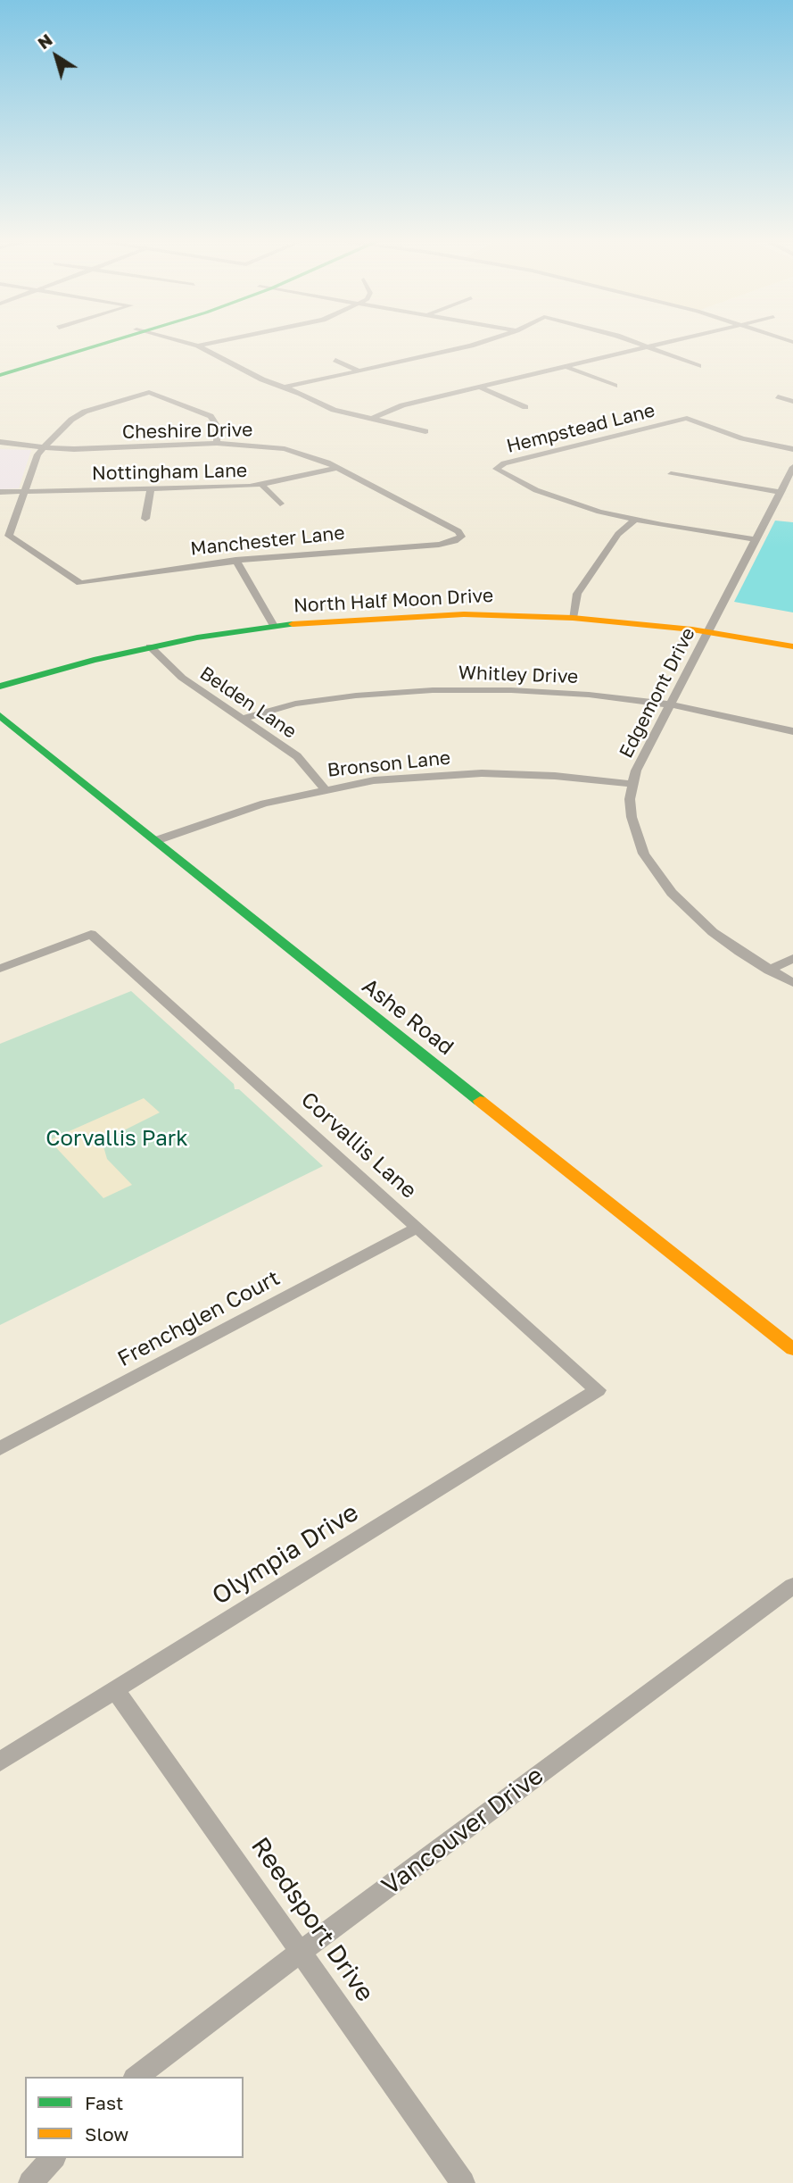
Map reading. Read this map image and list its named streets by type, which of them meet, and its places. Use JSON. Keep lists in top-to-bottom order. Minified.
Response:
{"streets":{"street":["Hempstead Lane","Cheshire Drive","Nottingham Lane","Manchester Lane","North Half Moon Drive","Whitley Drive","Edgemont Drive","Belden Lane","Bronson Lane","Ashe Road","Corvallis Lane","Frenchglen Court","Olympia Drive","Vancouver Drive","Reedsport Drive"]},"crossings":[["Hempstead Lane","Edgemont Drive"],["Cheshire Drive","Nottingham Lane"],["Cheshire Drive","Manchester Lane"],["Nottingham Lane","Manchester Lane"],["North Half Moon Drive","Edgemont Drive"],["North Half Moon Drive","Belden Lane"],["Whitley Drive","Edgemont Drive"],["Whitley Drive","Belden Lane"],["Edgemont Drive","Bronson Lane"],["Belden Lane","Bronson Lane"],["Bronson Lane","Ashe Road"],["Corvallis Lane","Frenchglen Court"],["Corvallis Lane","Olympia Drive"],["Olympia Drive","Reedsport Drive"],["Vancouver Drive","Reedsport Drive"]],"parks":["Corvallis Park"],"legend":["Fast","Slow"],"north":"top left"}
